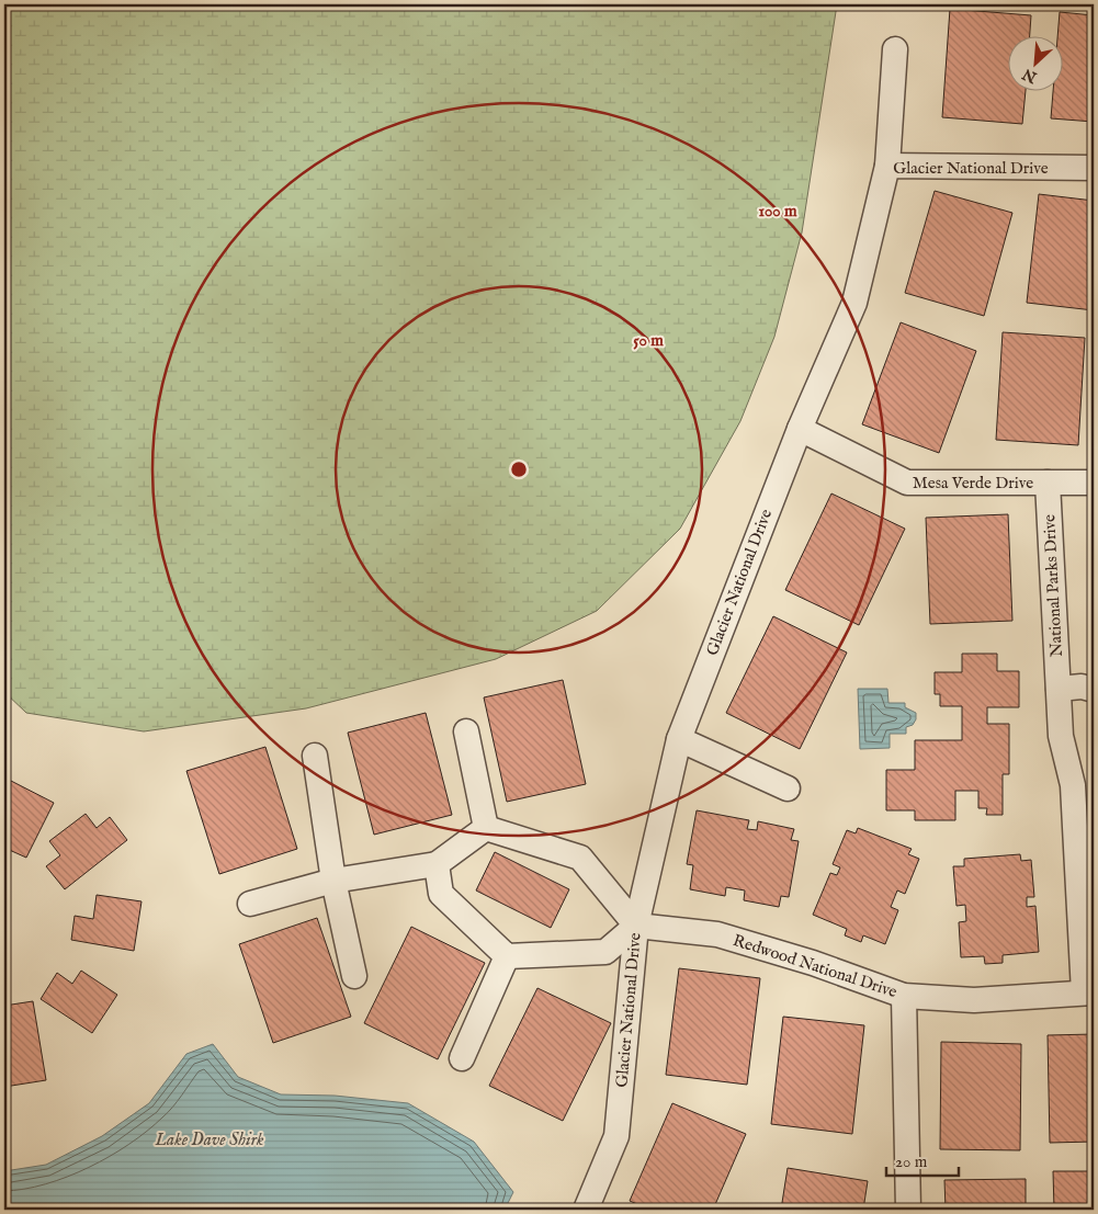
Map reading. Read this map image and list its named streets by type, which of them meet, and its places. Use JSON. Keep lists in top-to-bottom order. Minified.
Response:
{"streets":{"street":["Glacier National Drive","Mesa Verde Drive","National Parks Drive","Redwood National Drive"]},"crossings":[["Glacier National Drive","Mesa Verde Drive"],["Glacier National Drive","Redwood National Drive"],["Mesa Verde Drive","National Parks Drive"],["National Parks Drive","Redwood National Drive"]],"water":["Lake Dave Shirk"],"scale_bar":"20 m","north":"bottom left","rings":["100 m","50 m"]}
